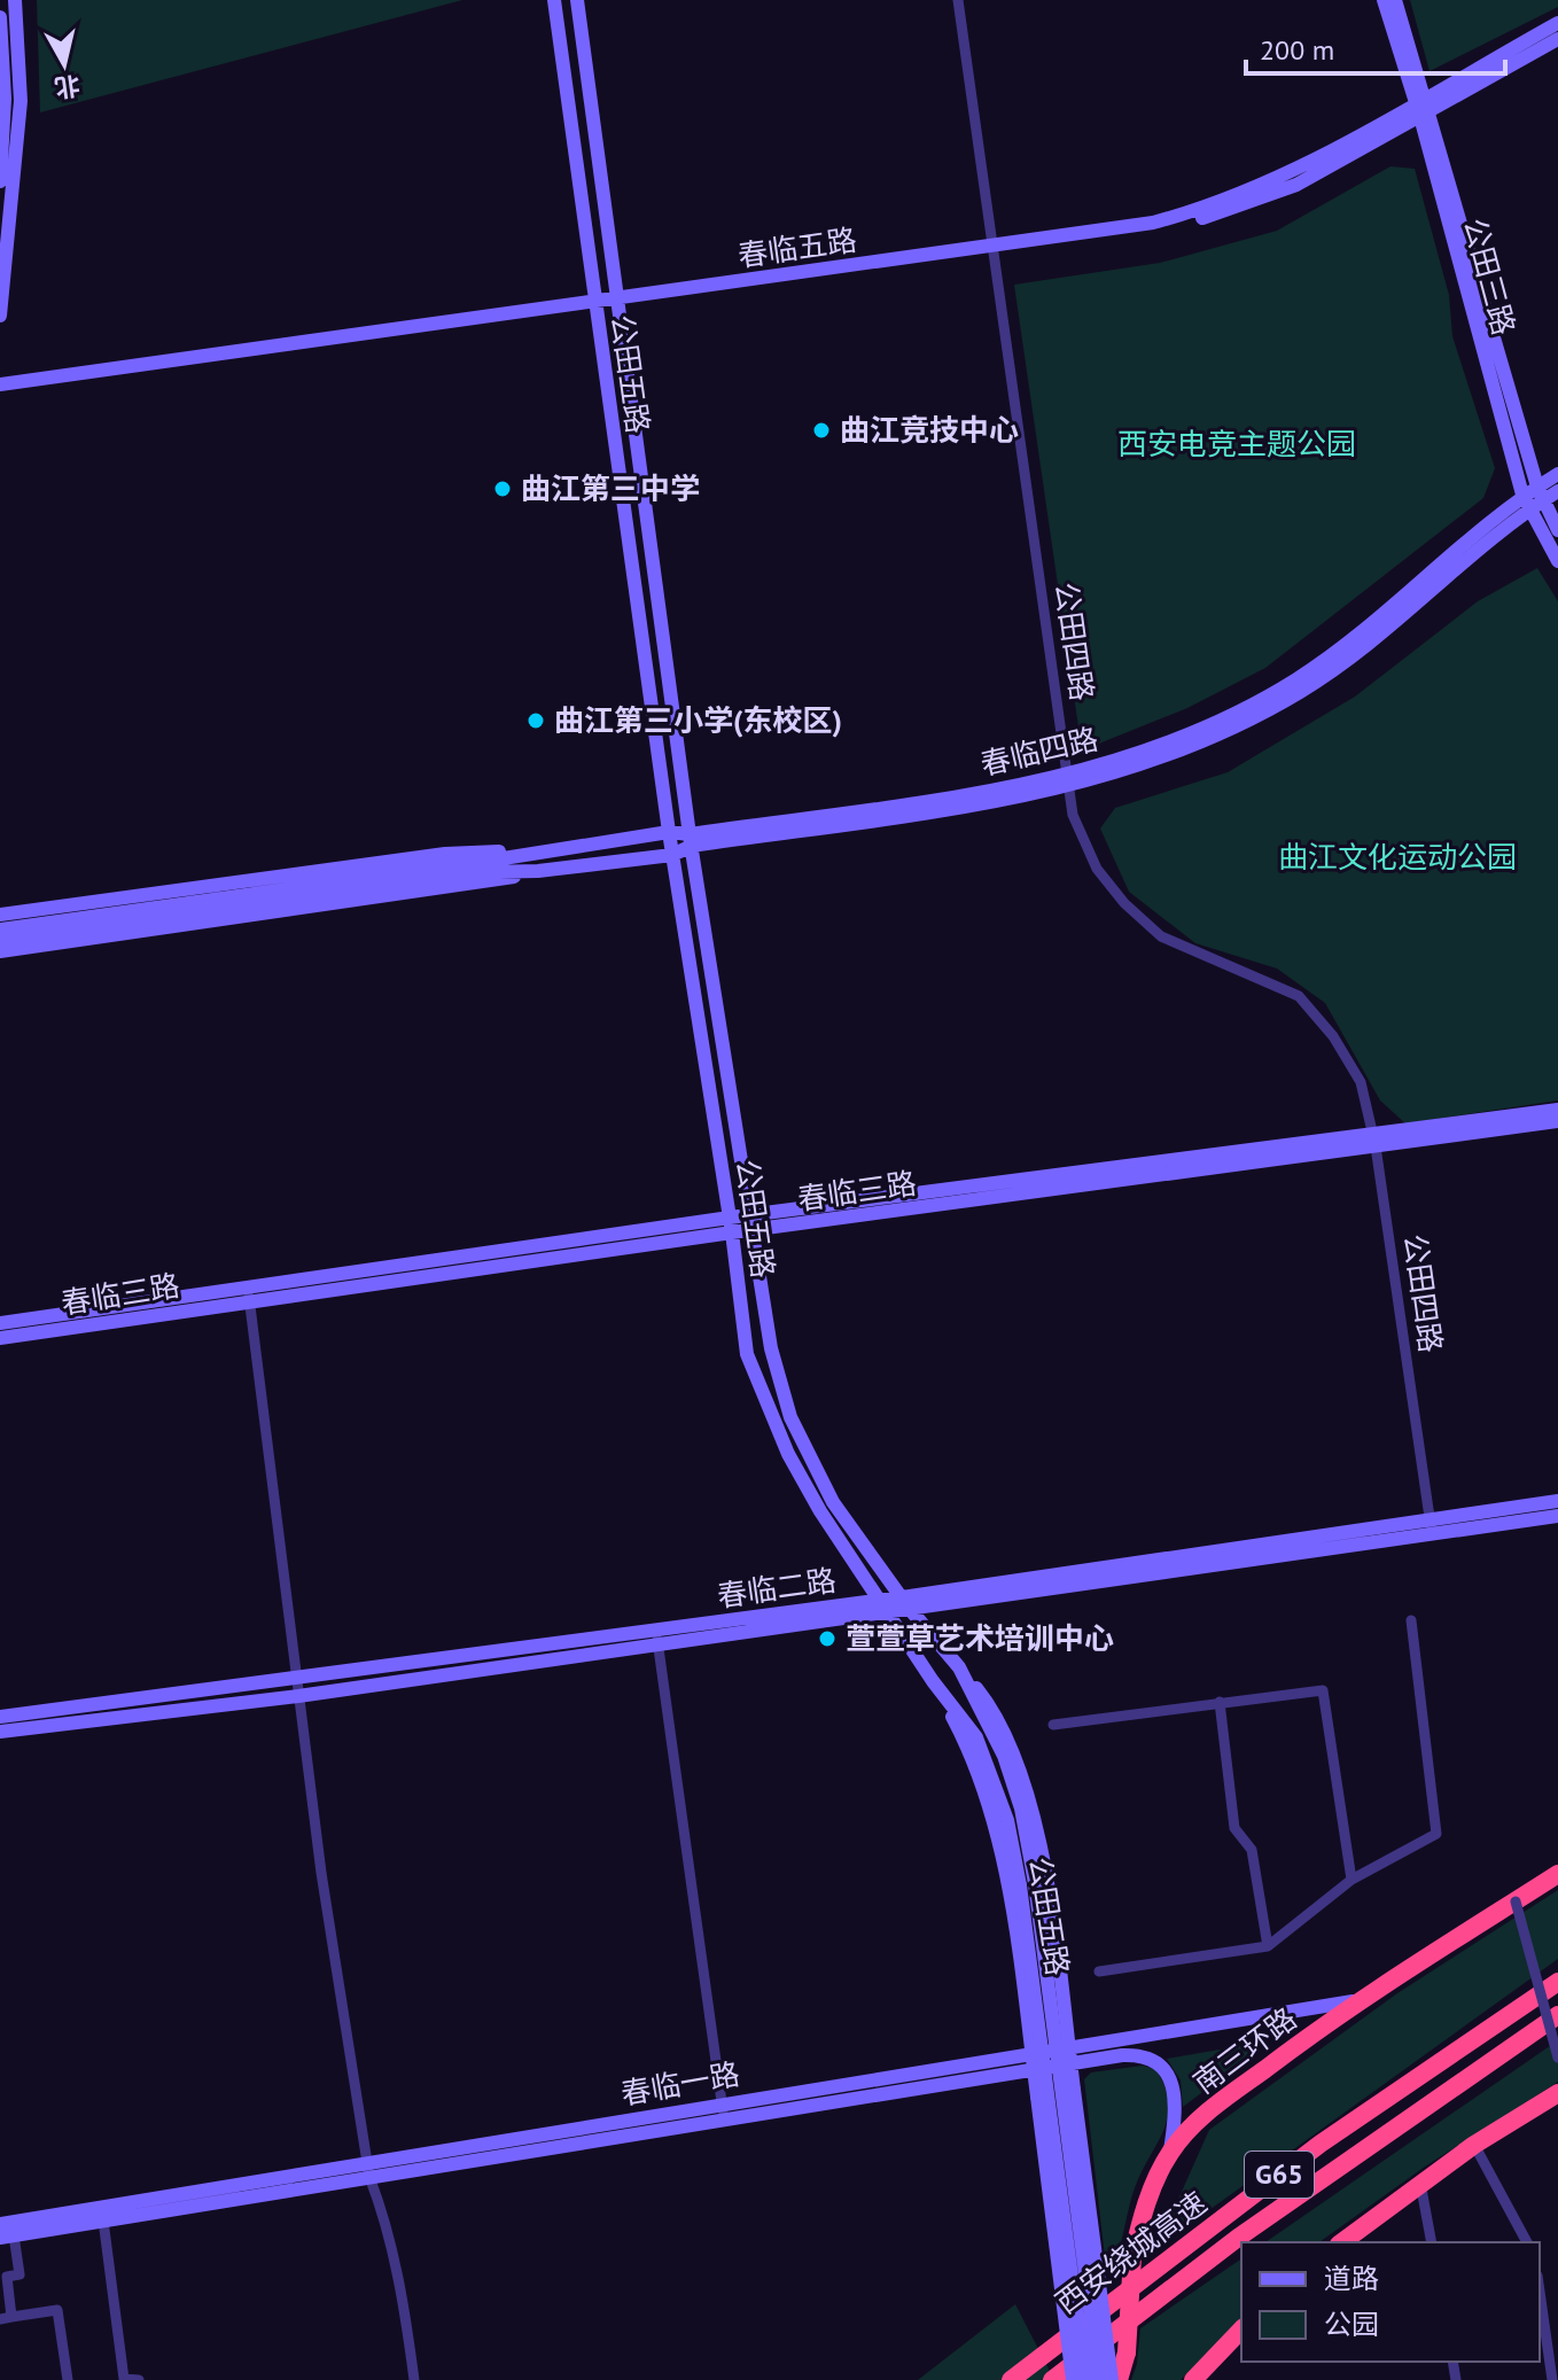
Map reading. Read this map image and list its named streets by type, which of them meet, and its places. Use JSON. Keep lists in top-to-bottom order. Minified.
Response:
{"streets":{"highway":["南三环路","G65","西安绕城高速"],"street":["春临五路","公田三路","公田五路","公田四路","春临四路","春临三路","春临二路","春临一路"]},"crossings":[["春临五路","公田三路"],["春临五路","公田五路"],["春临五路","公田四路"],["公田三路","春临四路"],["公田五路","春临四路"],["公田五路","春临三路"],["公田五路","春临二路"],["公田四路","春临四路"],["公田四路","春临三路"],["公田四路","春临二路"],["南三环路","春临一路"]],"parks":["西安电竞主题公园","曲江文化运动公园"],"places":["曲江竞技中心","曲江第三中学","曲江第三小学(东校区)","萱萱草艺术培训中心"],"legend":["道路","公园"],"scale_bar":"200 m","north":"bottom"}
